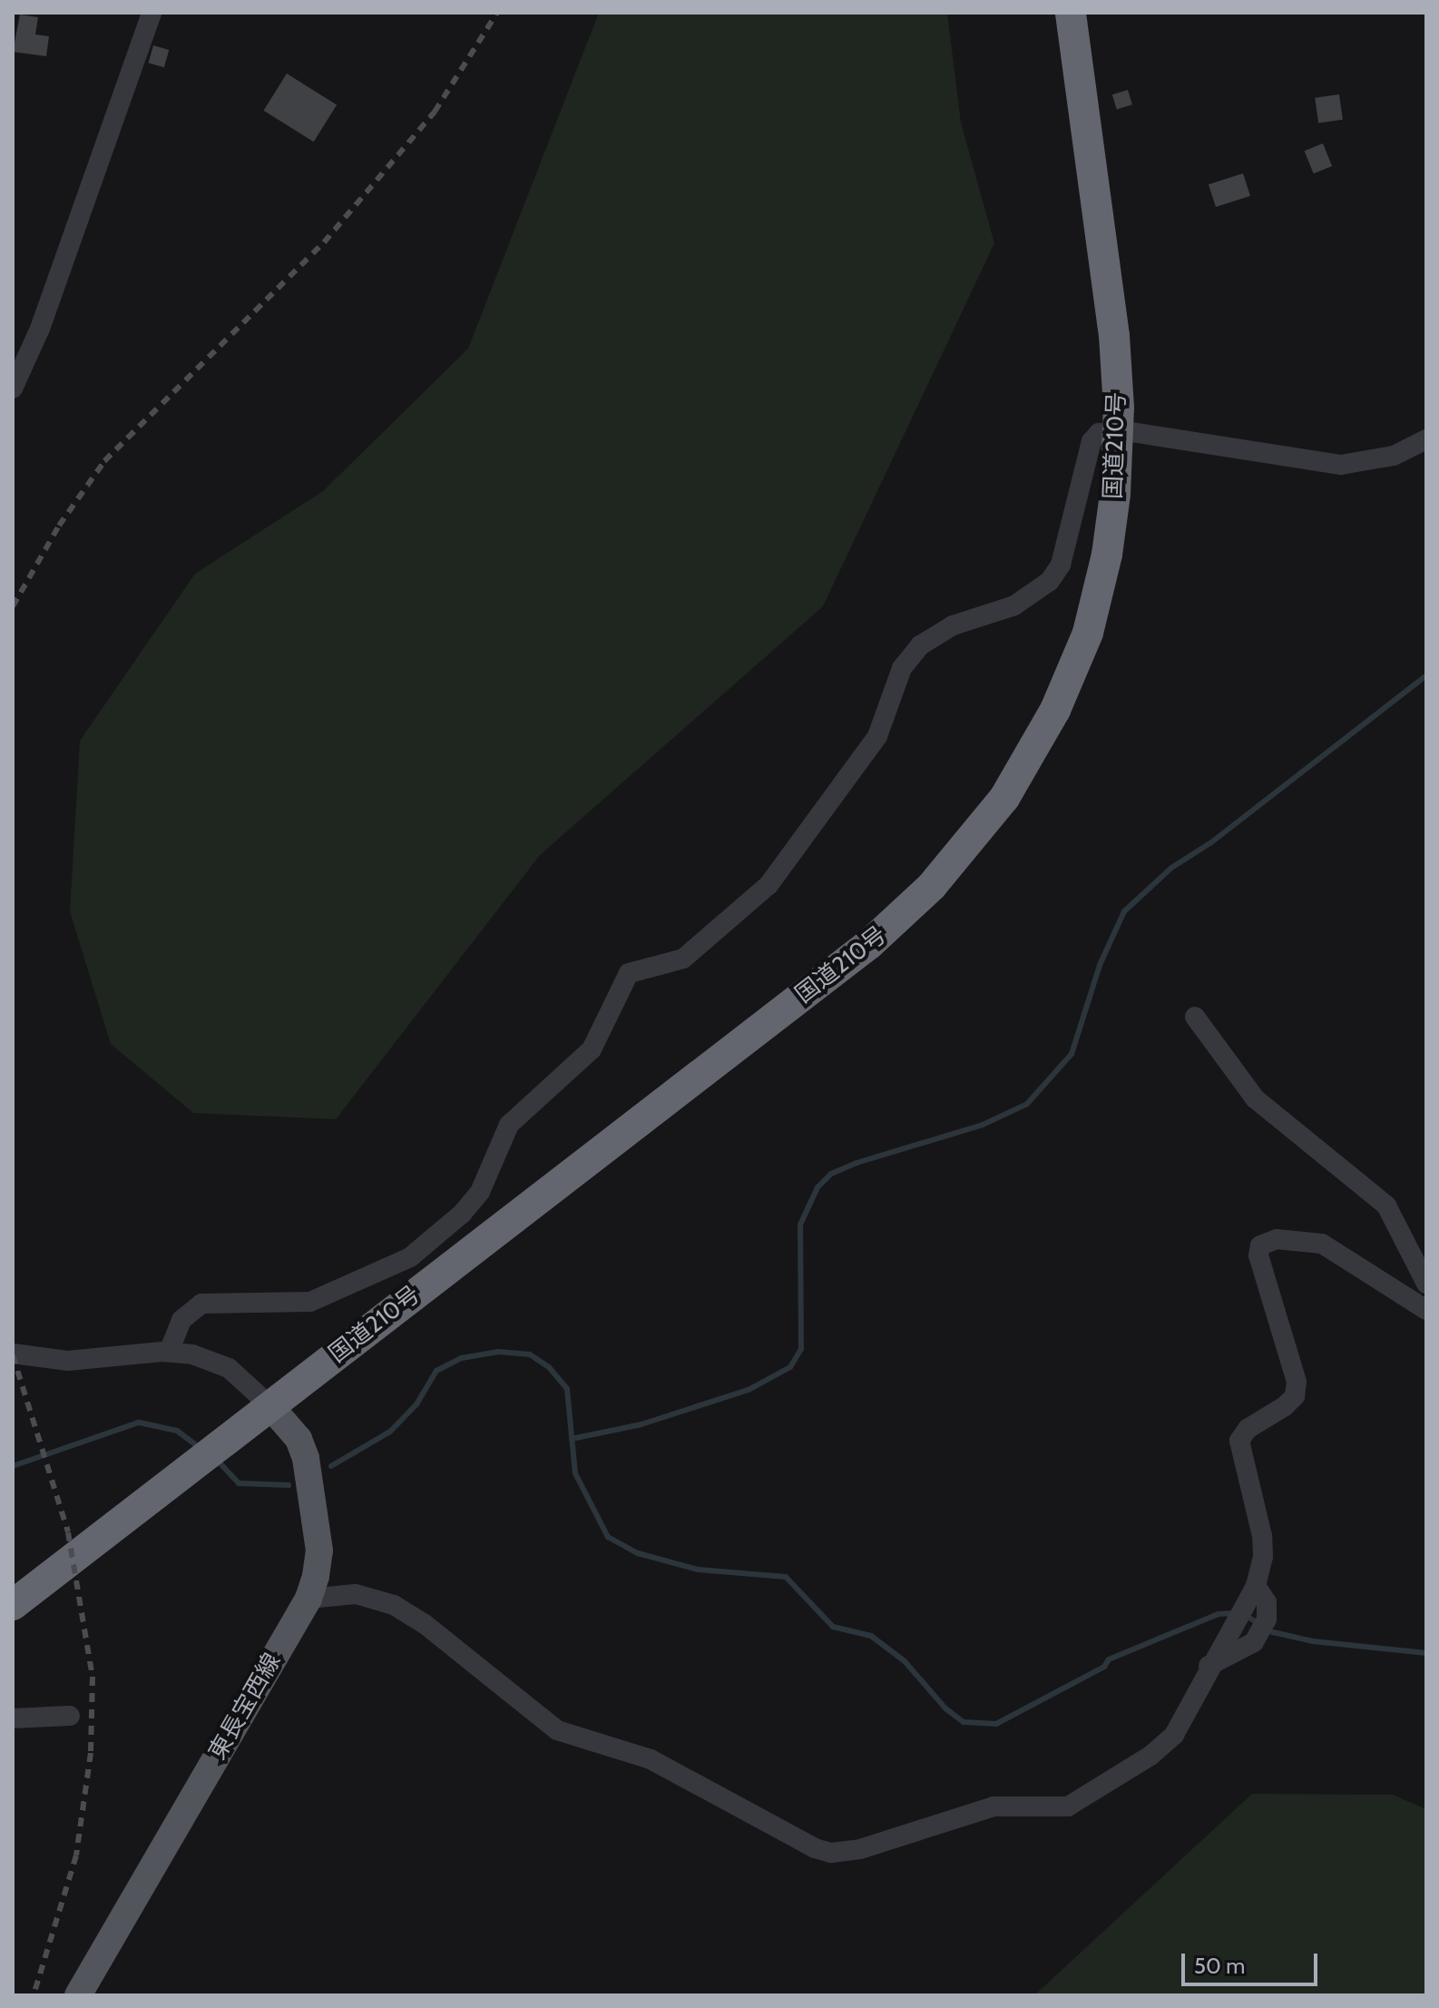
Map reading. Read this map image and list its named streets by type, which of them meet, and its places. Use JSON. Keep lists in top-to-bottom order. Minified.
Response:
{"streets":{"highway":["国道210号"],"main road":["東長宝西線"]},"crossings":[["国道210号","東長宝西線"]],"scale_bar":"50 m"}
